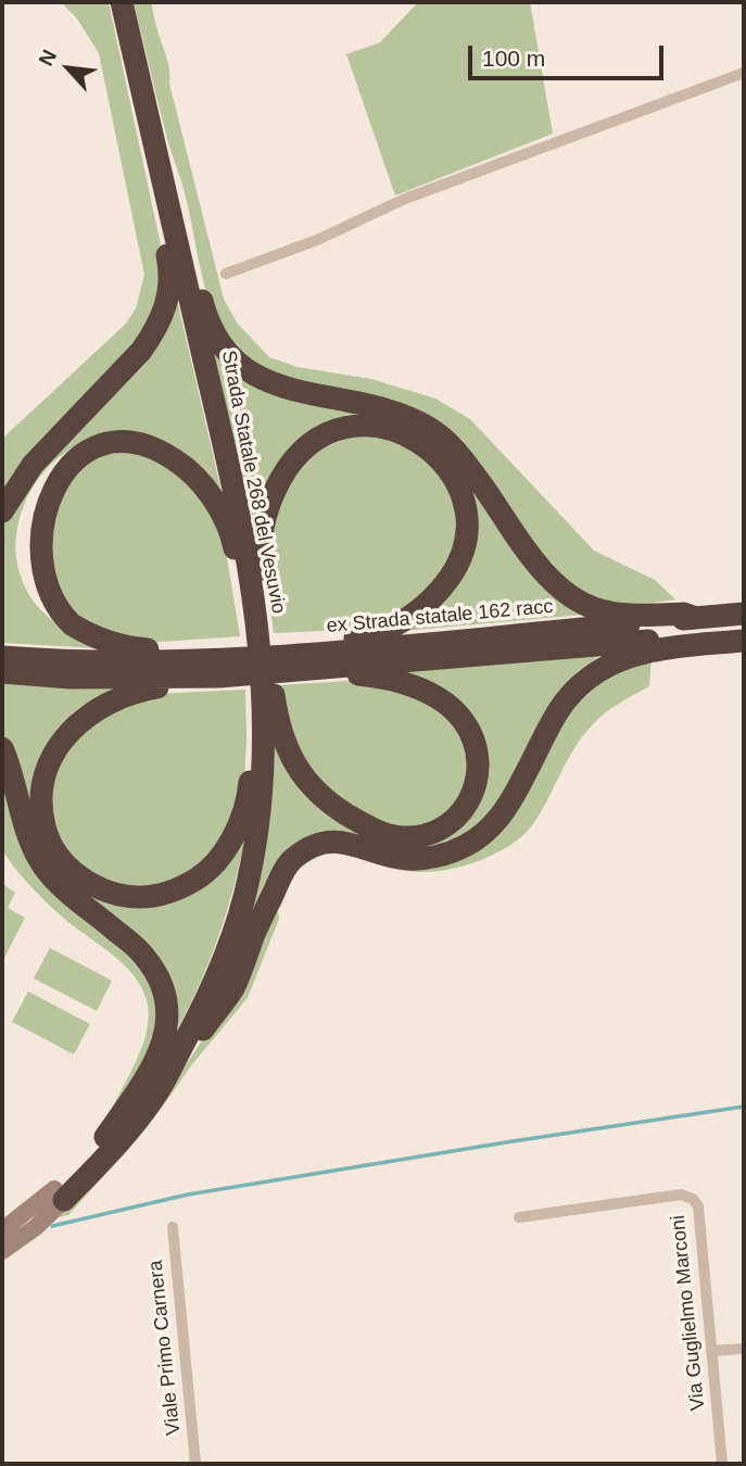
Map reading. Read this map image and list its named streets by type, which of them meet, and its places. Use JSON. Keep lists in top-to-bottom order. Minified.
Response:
{"streets":{"highway":["Strada Statale 268 del Vesuvio","ex Strada statale 162 racc"],"street":["Via Guglielmo Marconi","Viale Primo Carnera"]},"scale_bar":"100 m","north":"top left"}
